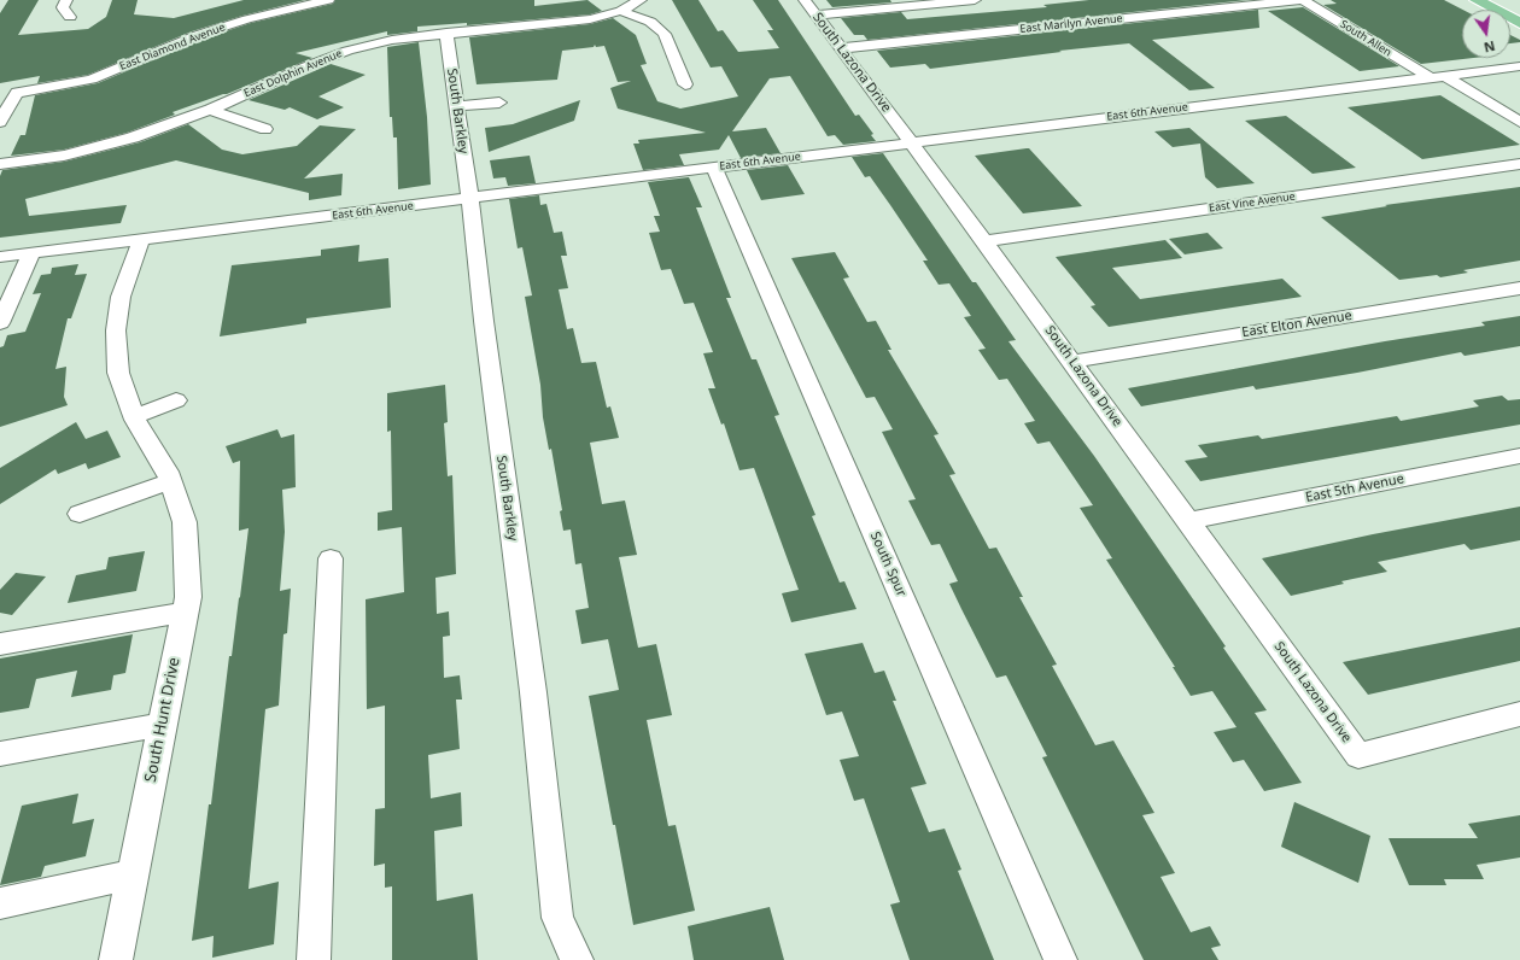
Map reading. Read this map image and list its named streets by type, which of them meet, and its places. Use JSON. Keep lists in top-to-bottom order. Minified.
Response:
{"streets":{"street":["East Marilyn Avenue","South Allen","East Diamond Avenue","South Lazona Drive","East Dolphin Avenue","South Barkley","East 6th Avenue","East Vine Avenue","East Elton Avenue","East 5th Avenue","South Spur","South Hunt Drive"]},"crossings":[["East Marilyn Avenue","South Allen"],["East Marilyn Avenue","South Lazona Drive"],["South Allen","East 6th Avenue"],["South Lazona Drive","East 6th Avenue"],["South Lazona Drive","East Vine Avenue"],["South Lazona Drive","East Elton Avenue"],["South Lazona Drive","East 5th Avenue"],["East Dolphin Avenue","South Barkley"],["South Barkley","East 6th Avenue"],["East 6th Avenue","South Spur"],["East 6th Avenue","South Hunt Drive"]],"north":"bottom"}
